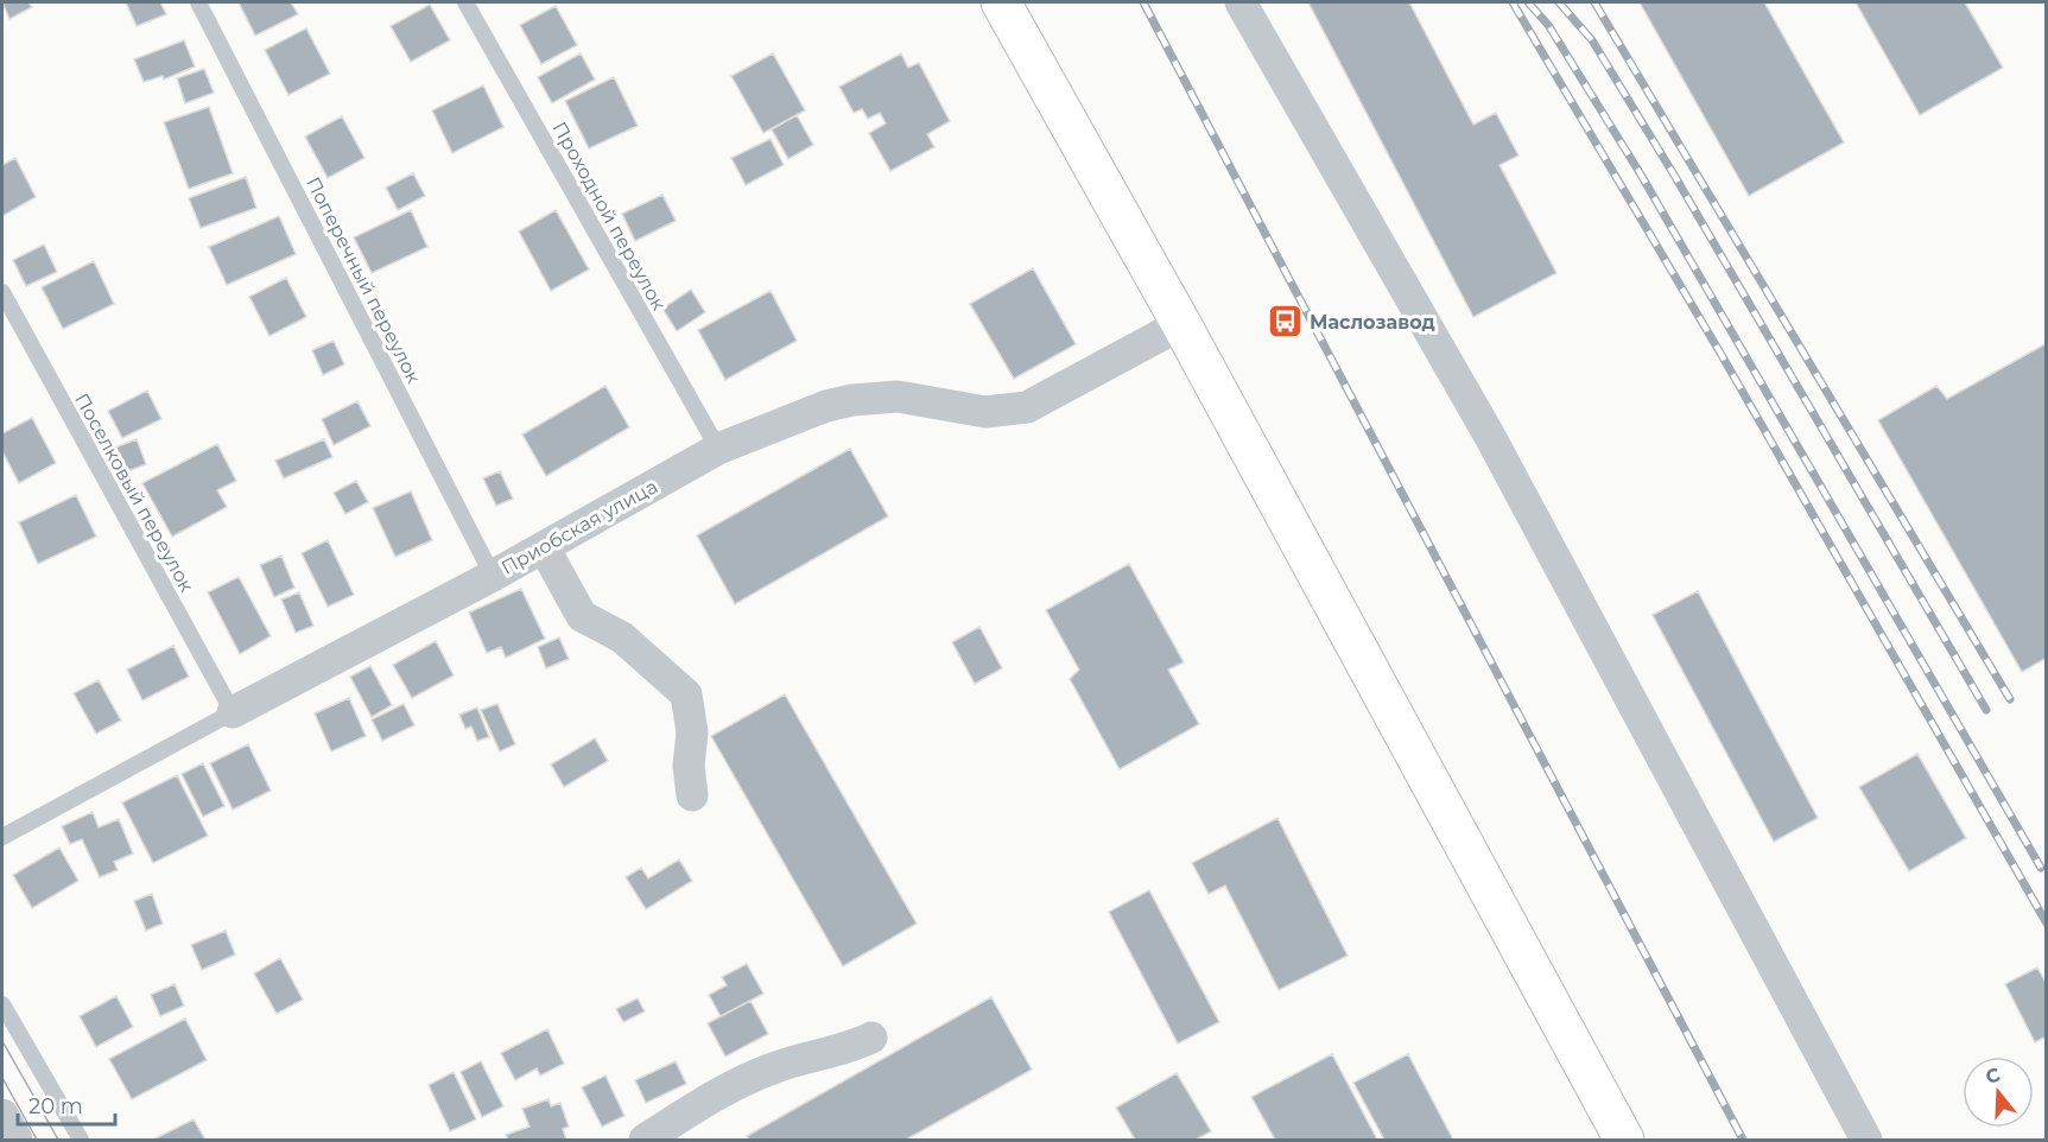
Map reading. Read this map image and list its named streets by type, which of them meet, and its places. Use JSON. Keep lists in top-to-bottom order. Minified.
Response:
{"streets":{"street":["Приобская улица"],"lane":["Проходной переулок","Поперечный переулок","Поселковый переулок"]},"crossings":[["Проходной переулок","Приобская улица"],["Поперечный переулок","Приобская улица"],["Поселковый переулок","Приобская улица"]],"places":{"bus stop":["Маслозавод"]},"scale_bar":"20 m","north":"top"}
